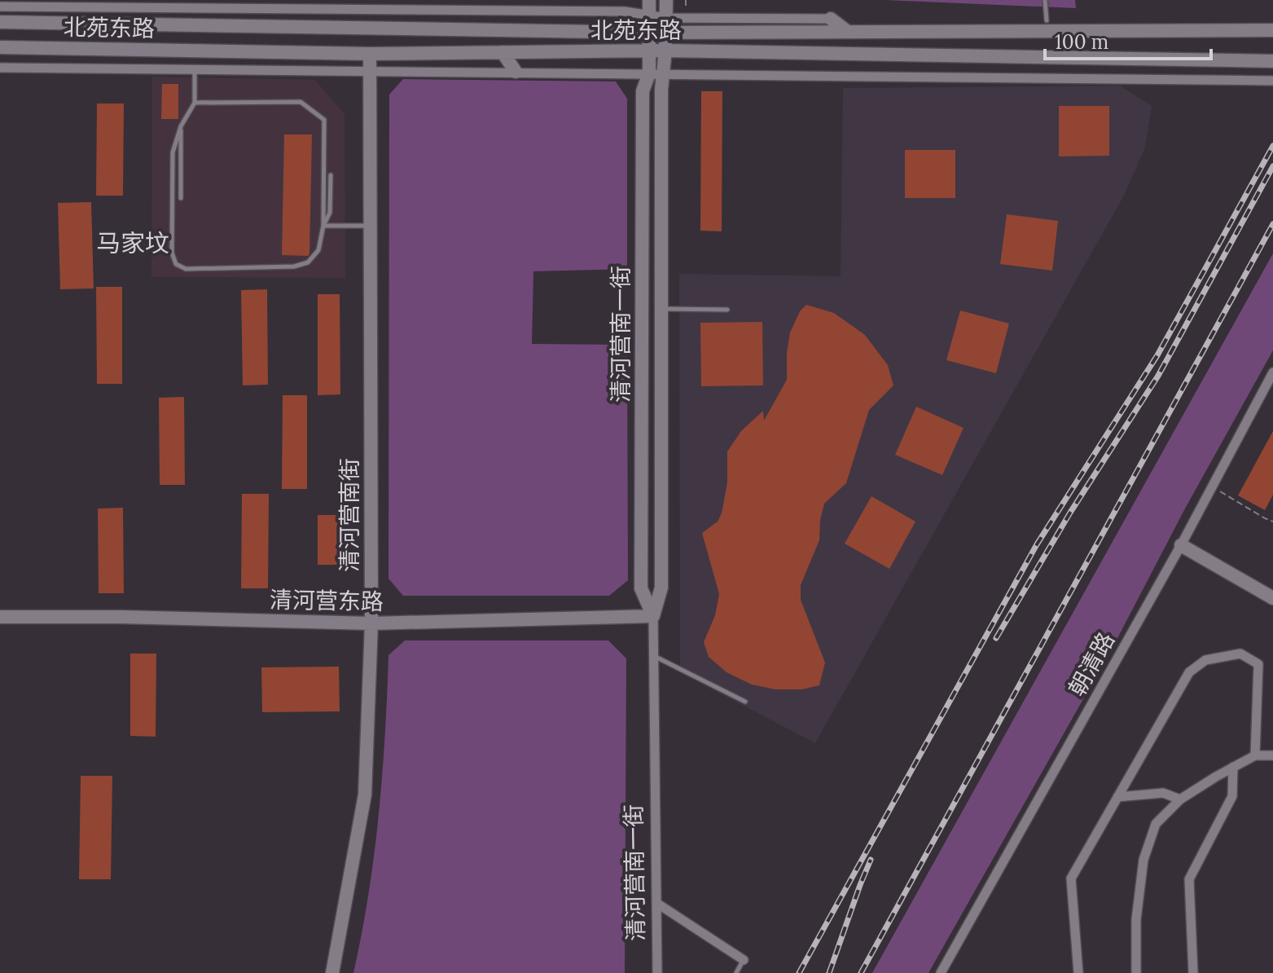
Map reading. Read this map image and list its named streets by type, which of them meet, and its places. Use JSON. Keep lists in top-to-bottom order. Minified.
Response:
{"streets":{"street":["北苑东路","清河营南一街","清河营南街","清河营东路","朝清路"]},"crossings":[["北苑东路","清河营南一街"],["北苑东路","清河营南街"],["清河营南一街","清河营东路"],["清河营南街","清河营东路"]],"districts":["马家坟"],"scale_bar":"100 m"}
